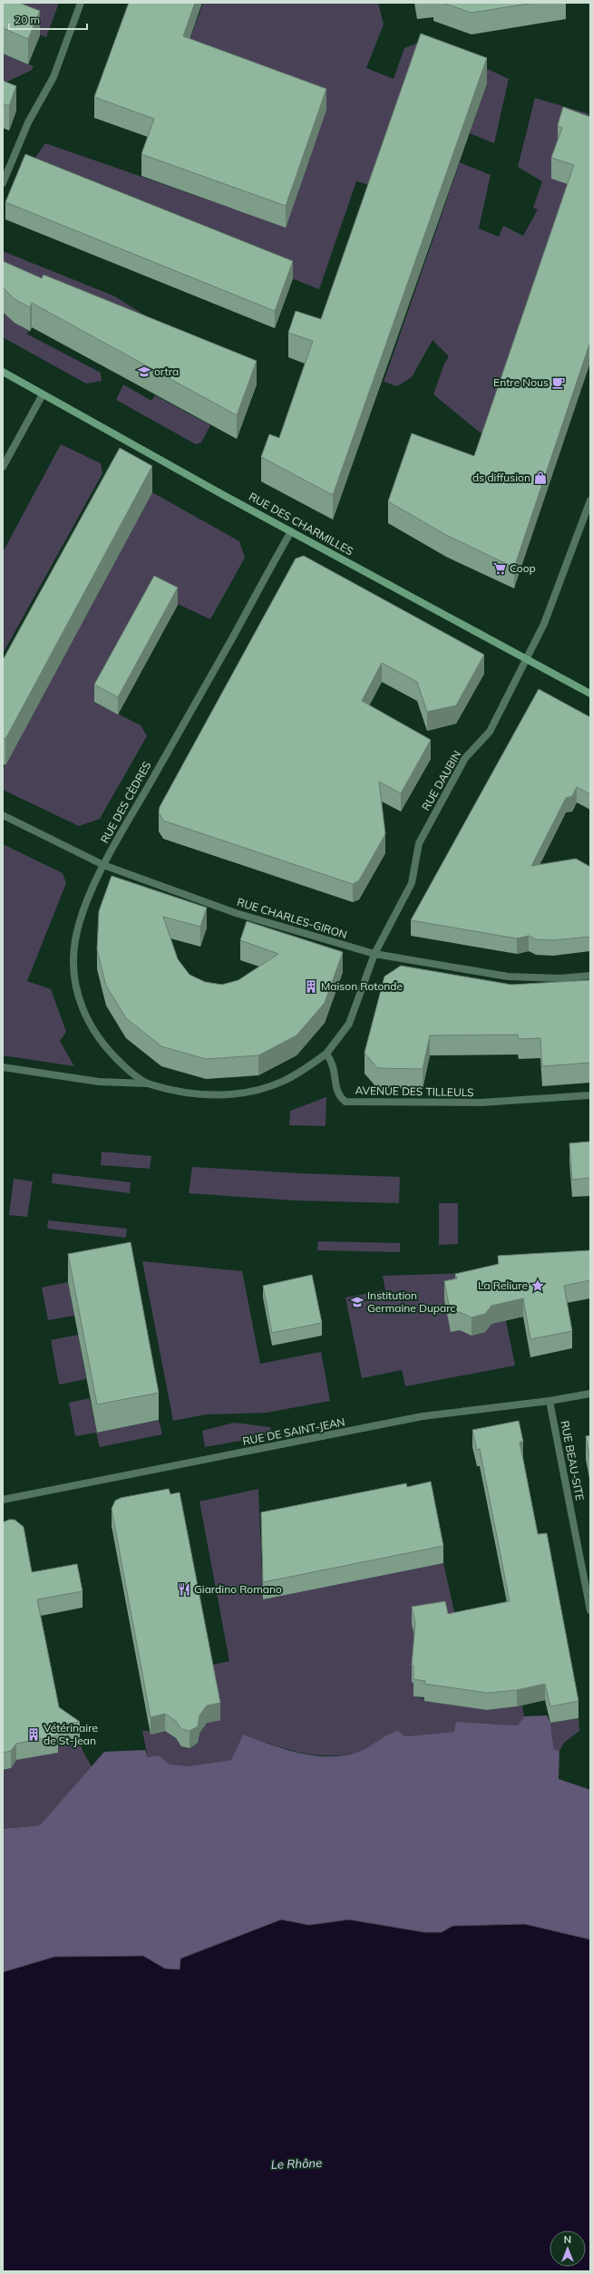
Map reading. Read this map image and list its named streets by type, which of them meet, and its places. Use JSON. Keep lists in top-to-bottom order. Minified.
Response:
{"streets":{"main road":["RUE DES CHARMILLES"],"street":["RUE DAUBIN","RUE DES CÈDRES","RUE CHARLES-GIRON","AVENUE DES TILLEULS","RUE DE SAINT-JEAN","RUE BEAU-SITE"]},"crossings":[["RUE DES CHARMILLES","RUE DAUBIN"],["RUE DES CHARMILLES","RUE DES CÈDRES"],["RUE DAUBIN","RUE CHARLES-GIRON"],["RUE DAUBIN","AVENUE DES TILLEULS"],["RUE DES CÈDRES","RUE CHARLES-GIRON"],["RUE DE SAINT-JEAN","RUE BEAU-SITE"]],"water":["Le Rhône"],"places":{"school or university":["ortra","Institution Germaine Duparc"],"cafe":["Entre Nous"],"shop":["ds diffusion"],"supermarket":["Coop"],"building":["Maison Rotonde","Vétérinaire de St-Jean"],"place":["La Reliure"],"restaurant":["Giardino Romano"]},"scale_bar":"20 m","north":"top"}
